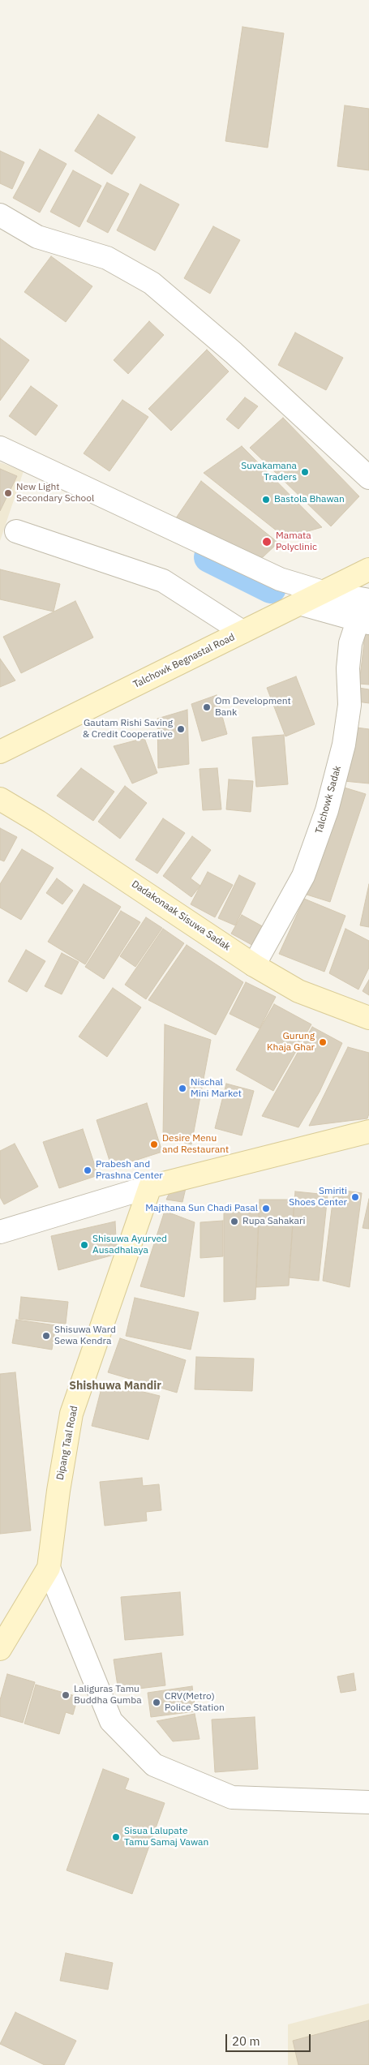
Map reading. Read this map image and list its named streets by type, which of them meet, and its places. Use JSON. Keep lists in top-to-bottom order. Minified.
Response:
{"streets":{"main road":["Talchowk Begnastal Road","Dadakonaak Sisuwa Sadak","Dipang Taal Road"],"street":["Talchowk Sadak"]},"crossings":[["Talchowk Begnastal Road","Talchowk Sadak"],["Talchowk Sadak","Dadakonaak Sisuwa Sadak"]],"districts":["Shishuwa Mandir"],"places":["Suvakamana Traders","New Light Secondary School","Bastola Bhawan","Mamata Polyclinic","Om Development Bank","Gautam Rishi Saving & Credit Cooperative","Gurung Khaja Ghar","Nischal Mini Market","Desire Menu and Restaurant","Prabesh and Prashna Center","Smiriti Shoes Center","Majthana Sun Chadi Pasal","Rupa Sahakari","Shisuwa Ayurved Ausadhalaya","Shisuwa Ward Sewa Kendra","Laliguras Tamu Buddha Gumba","CRV(Metro) Police Station","Sisua Lalupate Tamu Samaj Vawan"],"scale_bar":"20 m"}
